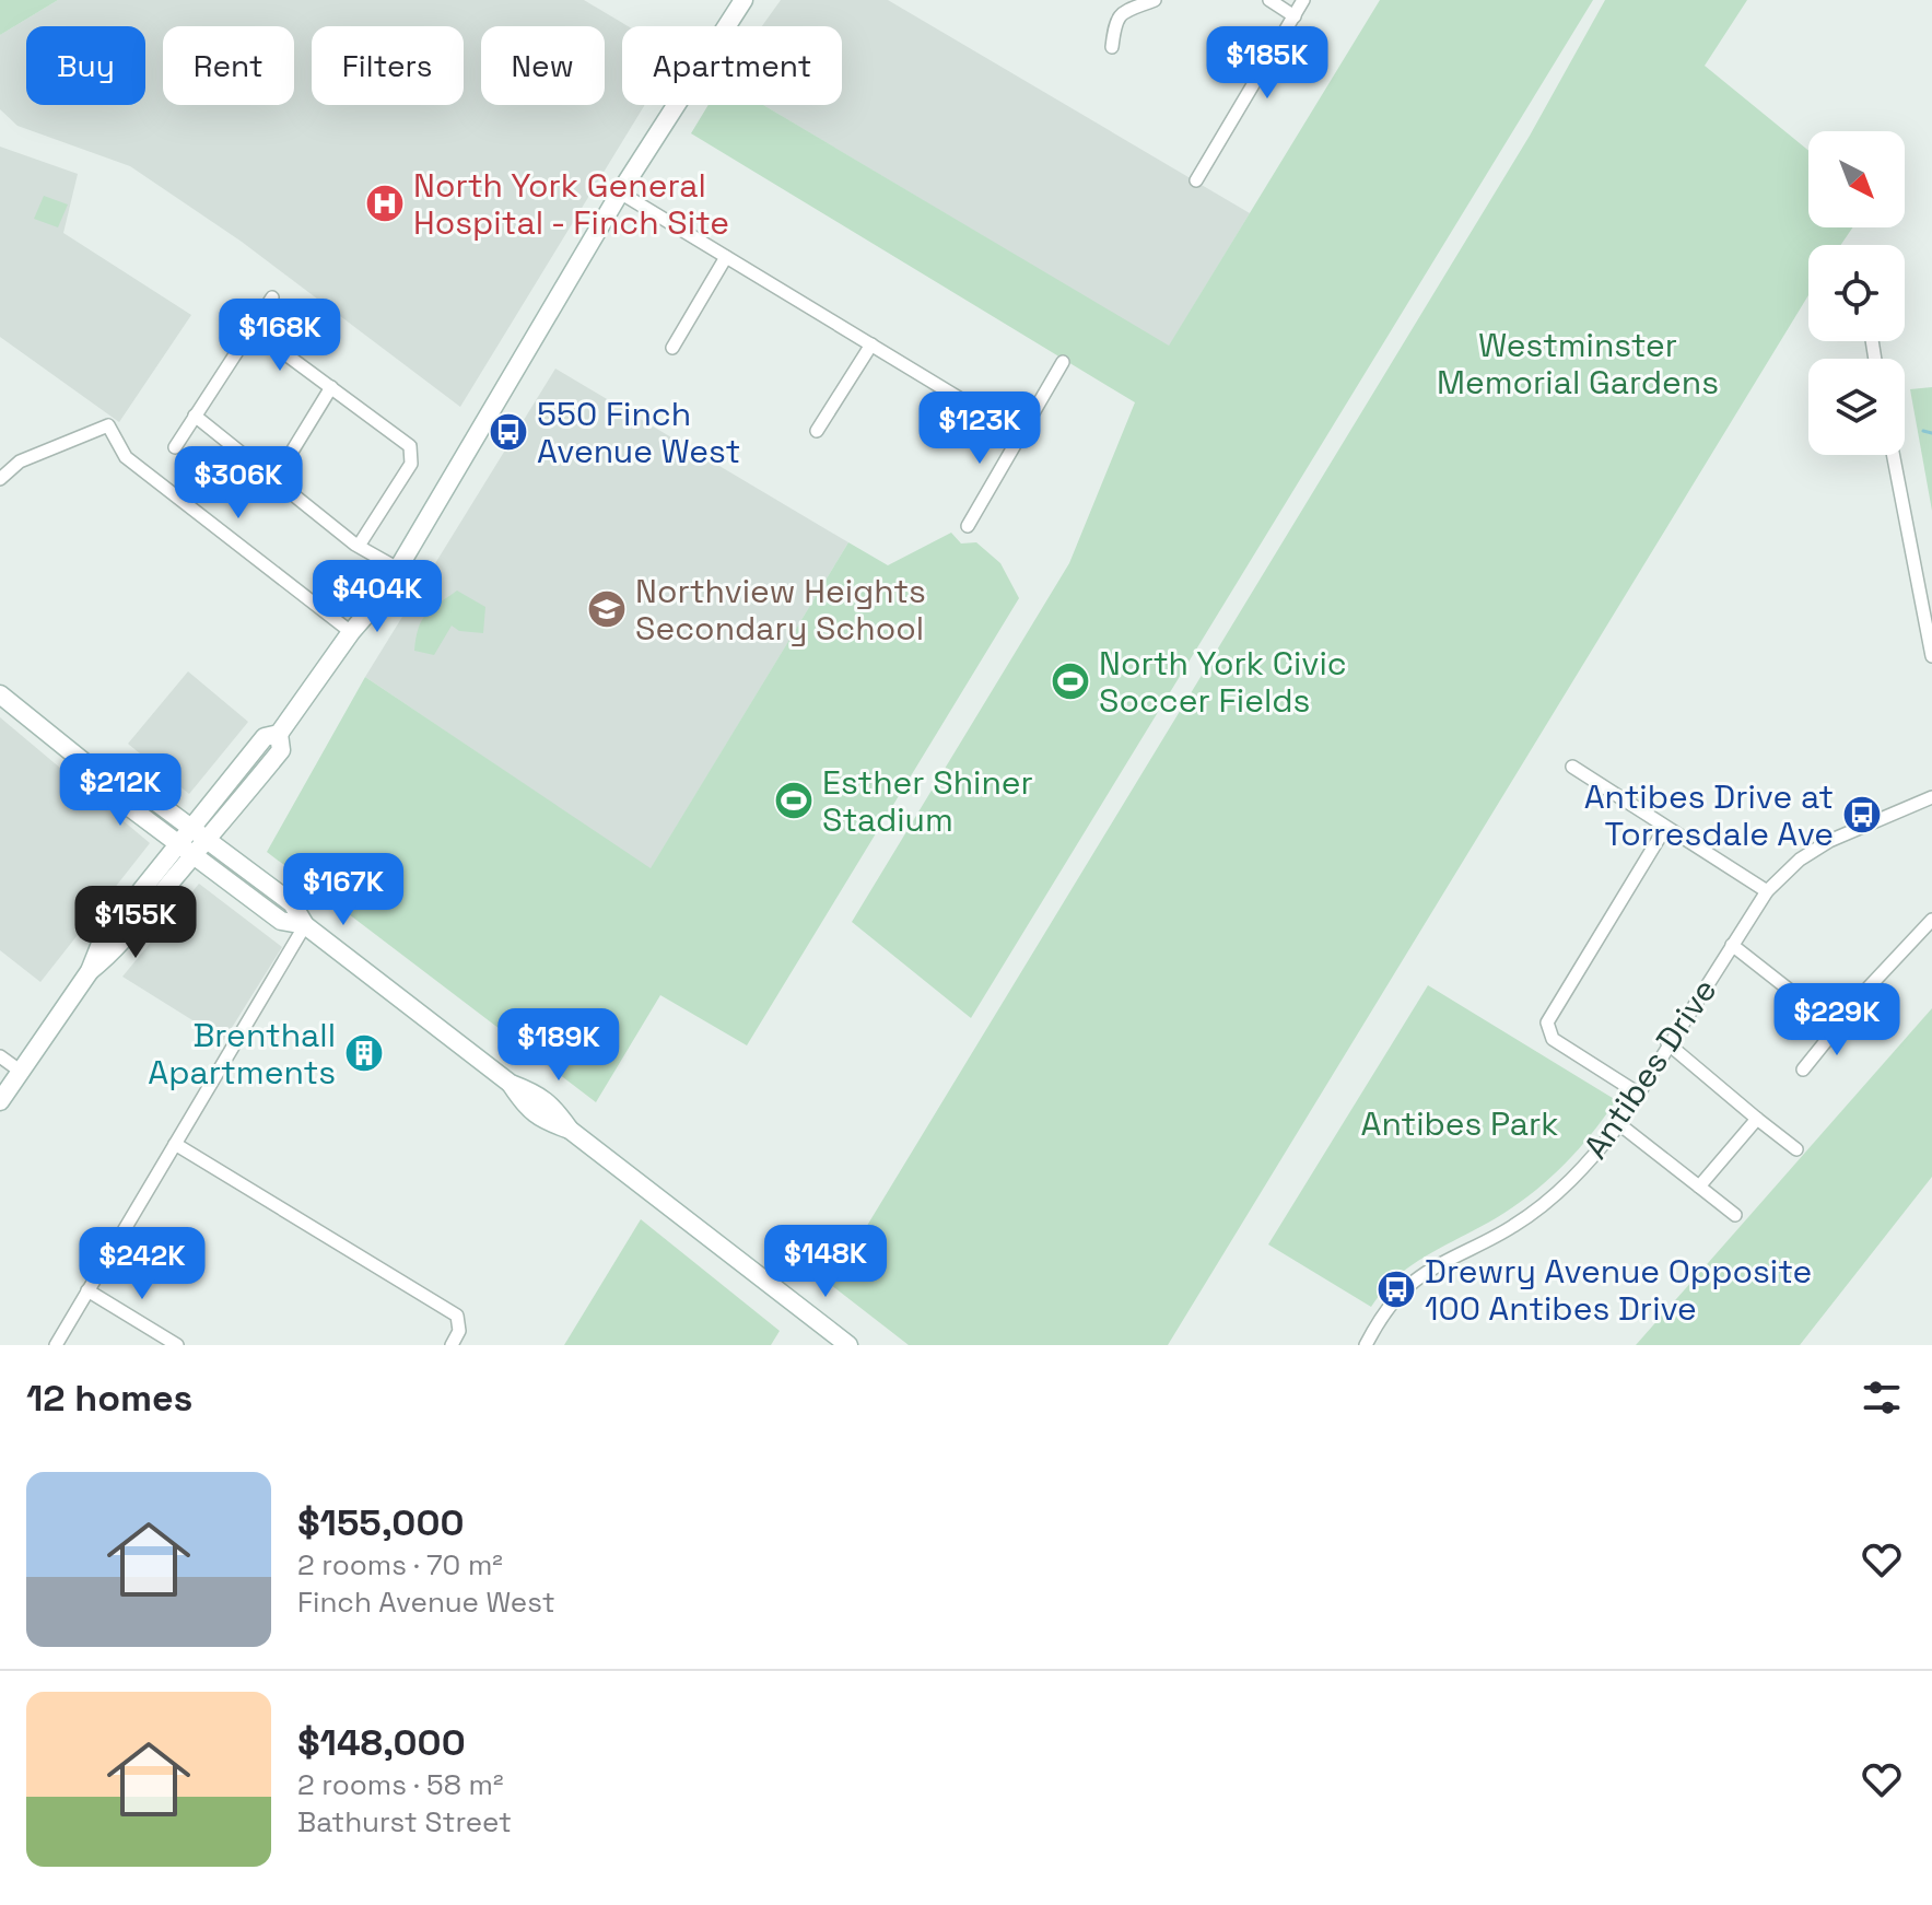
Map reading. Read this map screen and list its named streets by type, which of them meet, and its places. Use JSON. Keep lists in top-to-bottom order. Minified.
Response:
{"streets":{"street":["Antibes Drive"]},"parks":["Westminster Memorial Gardens","Antibes Park"],"places":{"hospital":["North York General Hospital - Finch Site"],"bus stop":["550 Finch Avenue West","Antibes Drive at Torresdale Ave","Drewry Avenue Opposite 100 Antibes Drive"],"school or university":["Northview Heights Secondary School"],"sports":["North York Civic Soccer Fields","Esther Shiner Stadium"],"building":["Brenthall Apartments"]},"north":"bottom right","page":{"price":["$185K","$168K","$123K","$306K","$404K","$212K","$167K","$155K","$229K","$189K","$148K","$242K"],"chip":["Buy","Rent","Filters","New","Apartment"],"heading":"12 homes","list":[{"name":"$155,000","note":"2 rooms · 70 m² · Finch Avenue West"},{"name":"$148,000","note":"2 rooms · 58 m² · Bathurst Street"}]}}
